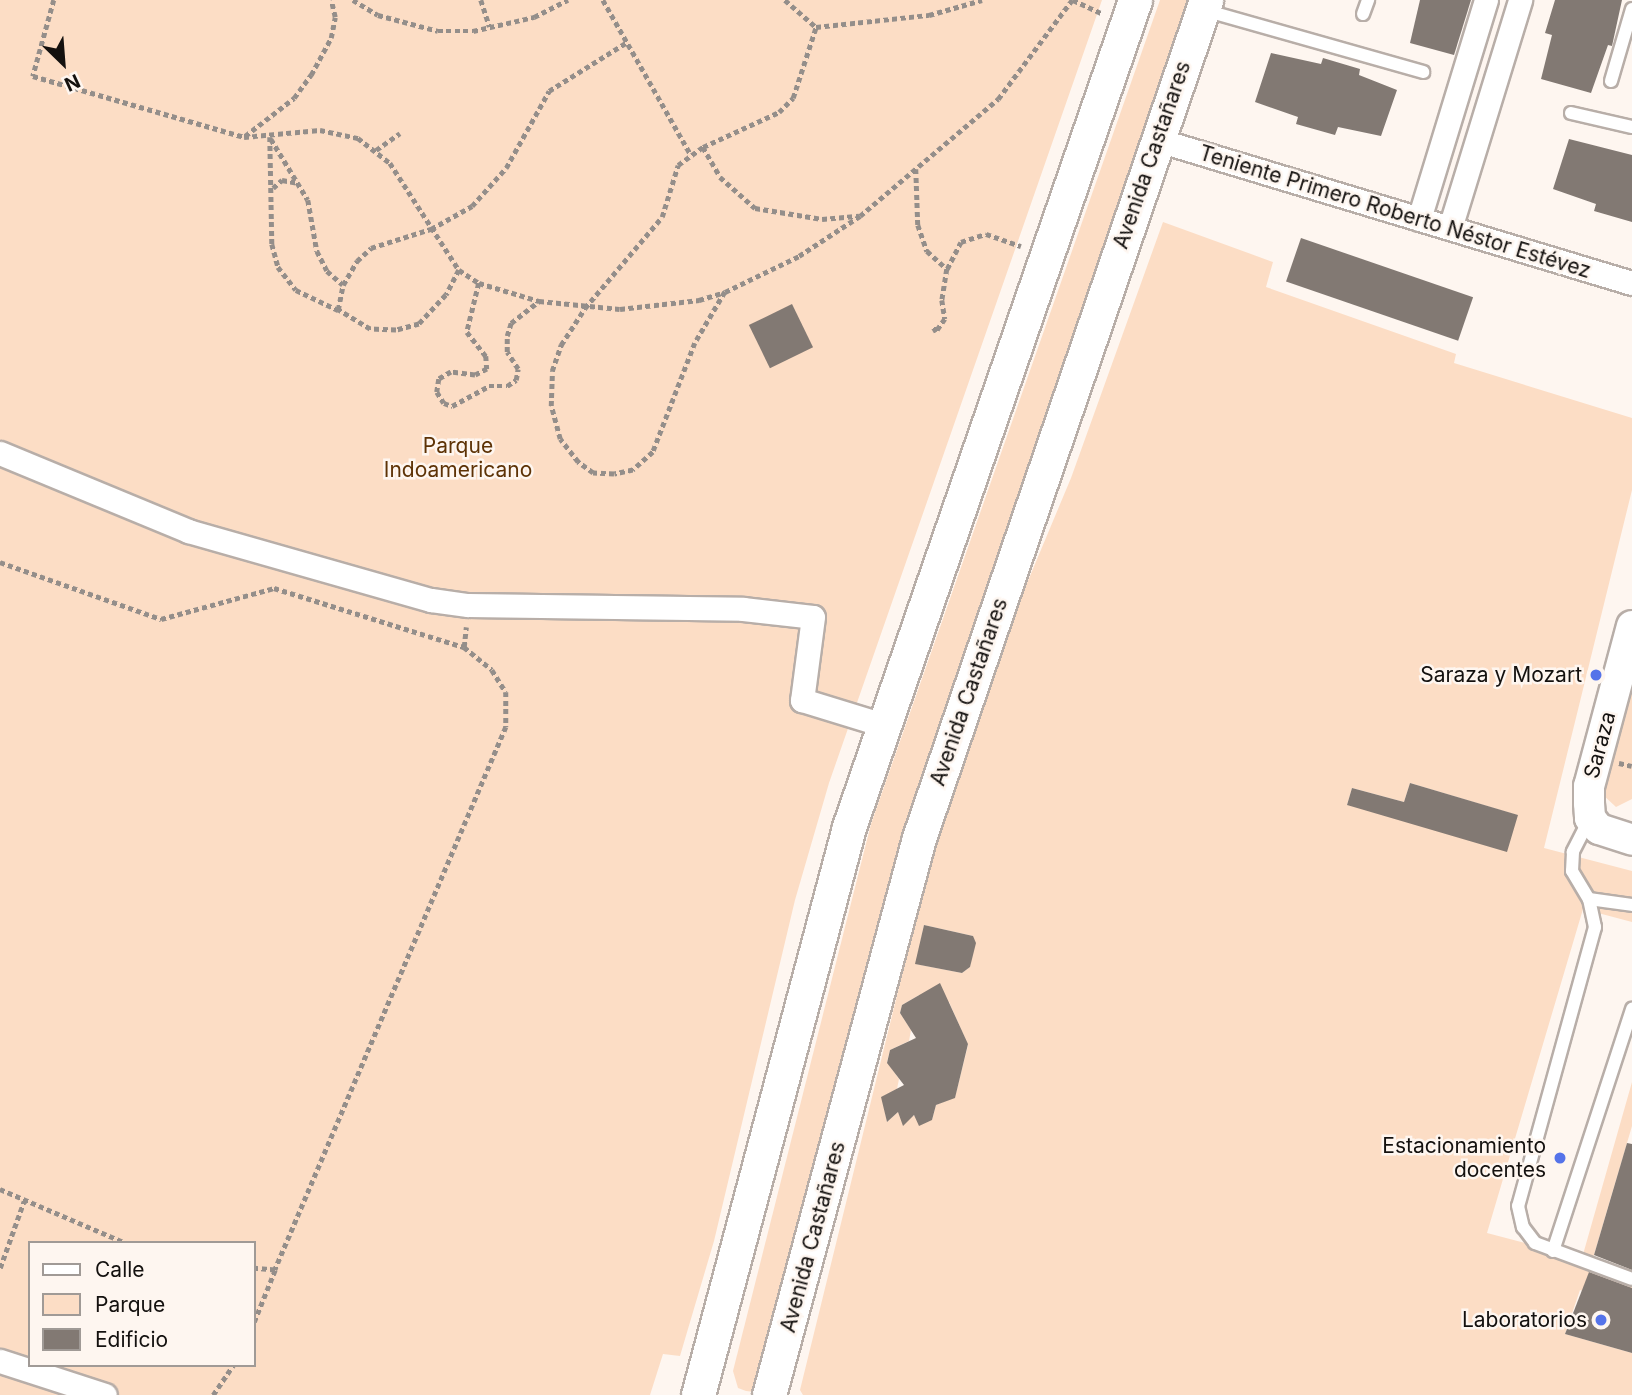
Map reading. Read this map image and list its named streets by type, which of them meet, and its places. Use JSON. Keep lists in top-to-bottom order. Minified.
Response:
{"streets":{"main road":["Avenida Castañares"],"street":["Teniente Primero Roberto Néstor Estévez","Saraza"]},"crossings":[["Avenida Castañares","Teniente Primero Roberto Néstor Estévez"]],"parks":["Parque Indoamericano"],"places":["Saraza y Mozart","Estacionamiento docentes","Laboratorios"],"legend":["Calle","Parque","Edificio"],"north":"bottom right"}
